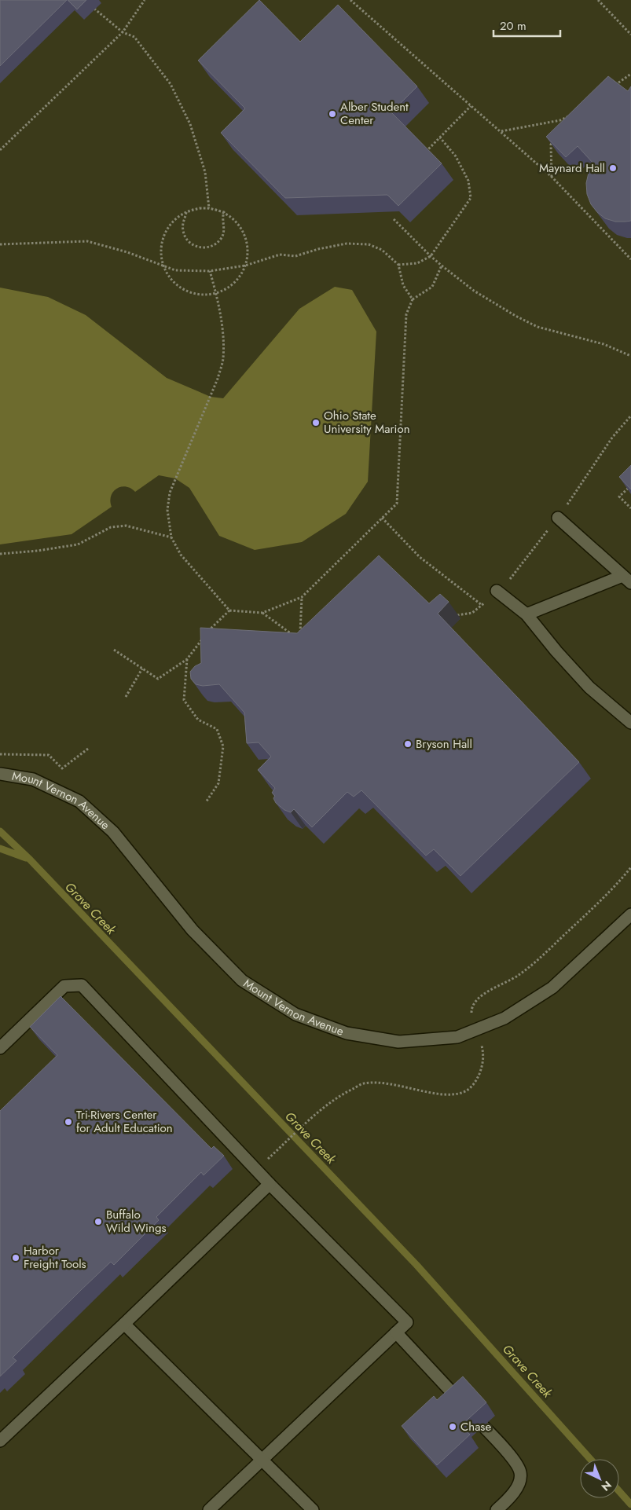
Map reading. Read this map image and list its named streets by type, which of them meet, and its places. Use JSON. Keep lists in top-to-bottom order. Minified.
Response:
{"streets":{"street":["Mount Vernon Avenue"]},"water":["Grave Creek"],"places":["Alber Student Center","Maynard Hall","Ohio State University Marion","Bryson Hall","Tri-Rivers Center for Adult Education","Buffalo Wild Wings","Harbor Freight Tools","Chase"],"scale_bar":"20 m","north":"bottom right"}
